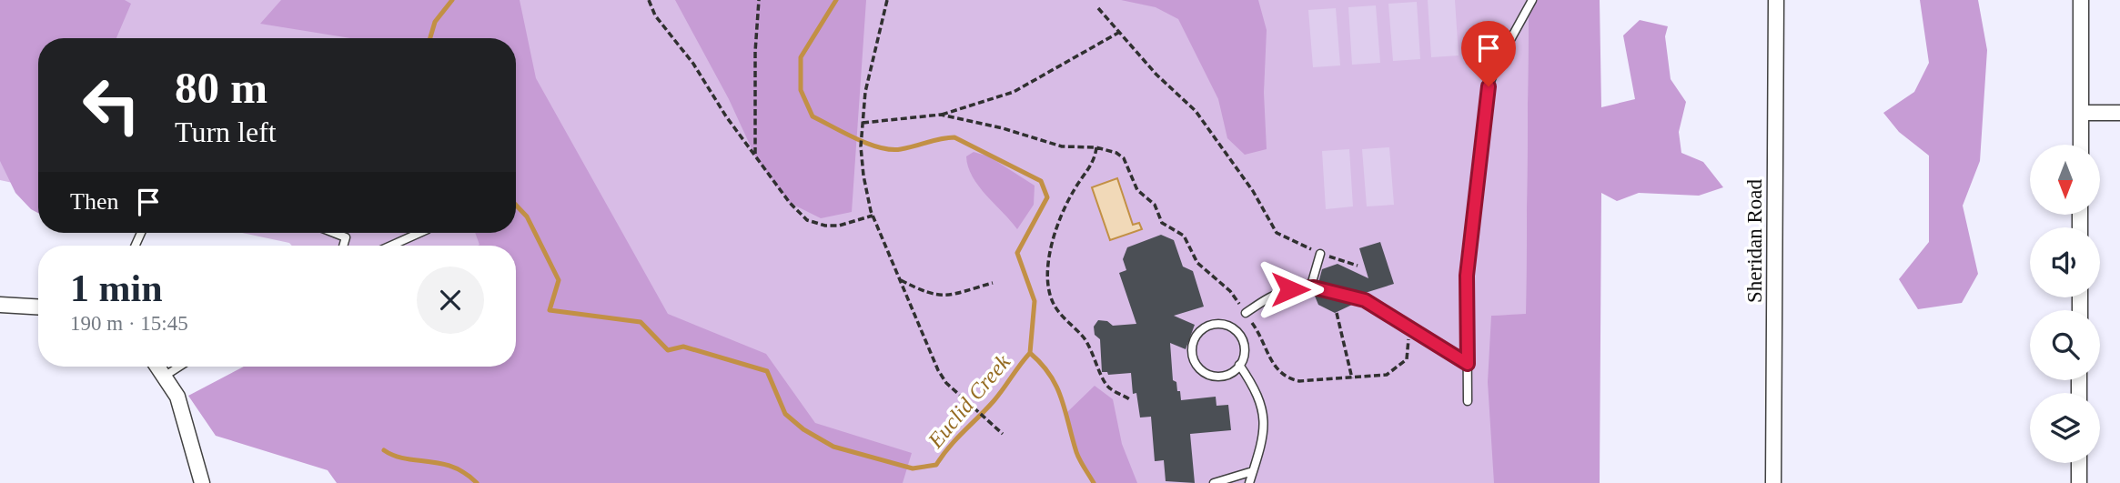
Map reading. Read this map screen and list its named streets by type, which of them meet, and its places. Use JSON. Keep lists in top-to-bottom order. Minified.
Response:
{"streets":{"street":["Sheridan Road"]},"water":["Euclid Creek"],"north":"bottom","page":{"turn":["80 m","Turn left"],"then":"Then","heading":["1 min","190 m · 15:45"]}}
